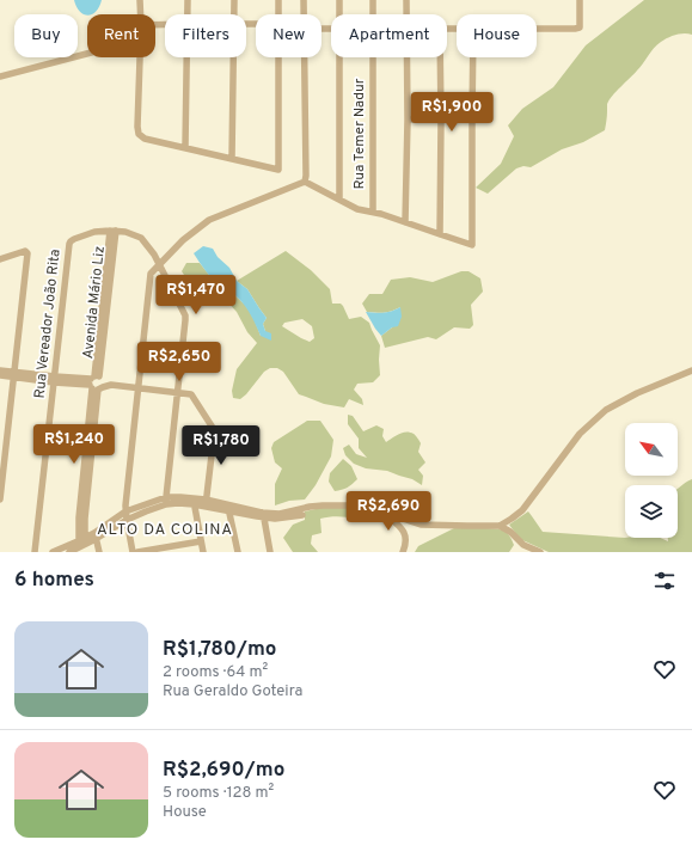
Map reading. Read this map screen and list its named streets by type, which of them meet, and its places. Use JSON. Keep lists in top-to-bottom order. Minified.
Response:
{"streets":{"street":["Rua Temer Nadur","Avenida Mário Liz","Rua Vereador João Rita"]},"crossings":[["Avenida Mário Liz","Rua Vereador João Rita"]],"districts":["ALTO DA COLINA"],"north":"top left","page":{"chip":["Buy","Rent","Filters","New","Apartment","House"],"price":["R$1,900","R$1,470","R$2,650","R$1,240","R$1,780","R$2,690"],"heading":"6 homes","list":[{"name":"R$1,780/mo","note":"2 rooms · 64 m² · Rua Geraldo Goteira"},{"name":"R$2,690/mo","note":"5 rooms · 128 m² · House"}]}}
